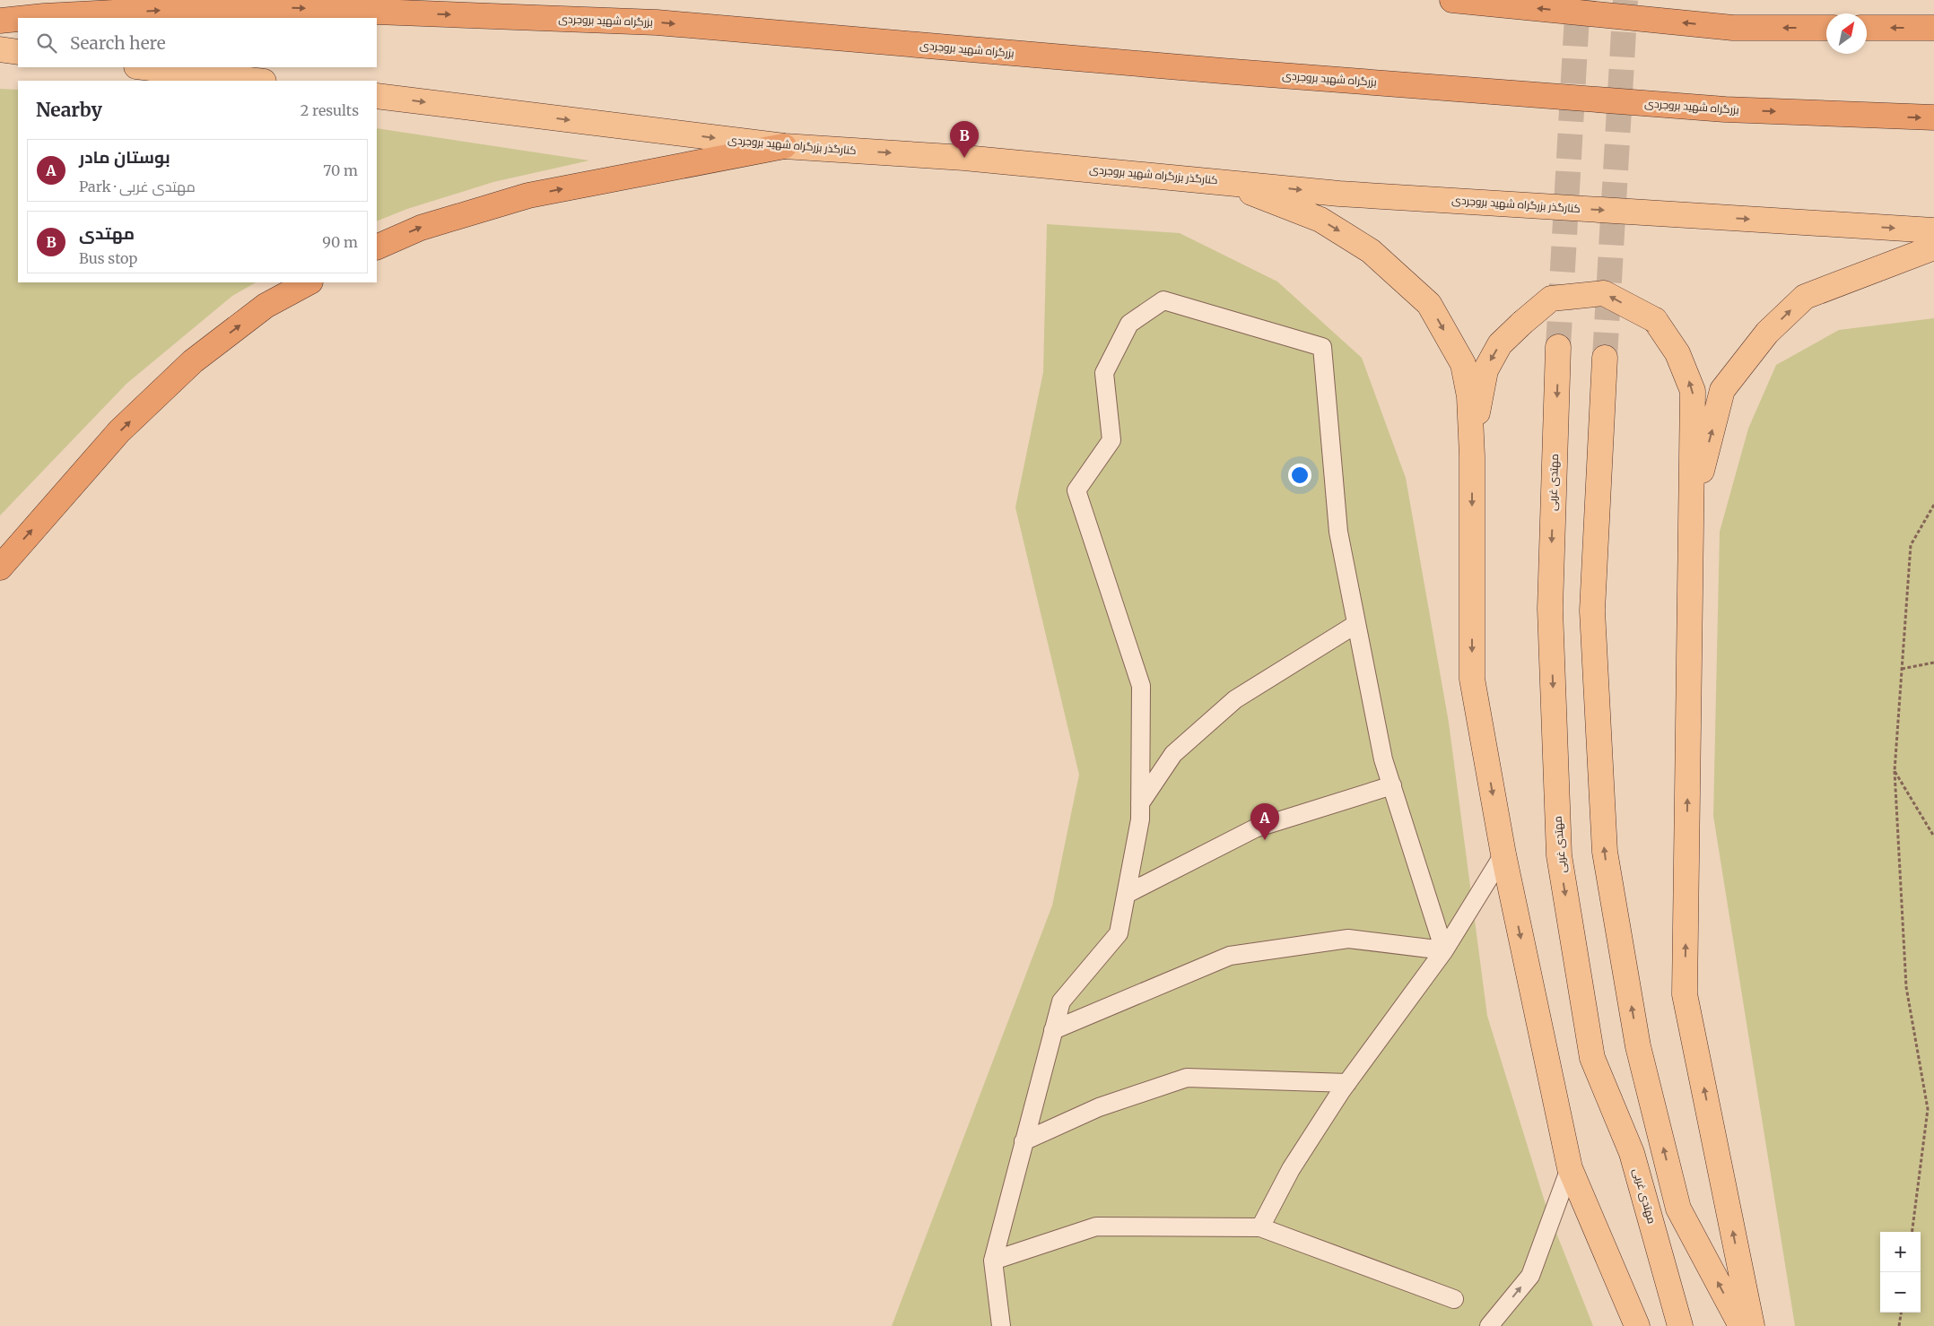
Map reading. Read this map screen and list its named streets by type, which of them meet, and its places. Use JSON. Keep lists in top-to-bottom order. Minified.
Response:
{"streets":{"highway":["بزرگراه شهید بروجردی"],"main road":["کنارگذر بزرگراه شهید بروجردی","مهتدی غربی"]},"one_way":["کنارگذر بزرگراه شهید بروجردی"],"north":"top right","page":{"search":"Search here","heading":["Nearby","2 results"],"pins":["B","A"],"list":[{"mark":"A","name":"بوستان مادر","note":"Park · مهتدی غربی","value":"70 m"},{"mark":"B","name":"مهتدی","note":"Bus stop","value":"90 m"}],"map_buttons":["+","−"]}}
